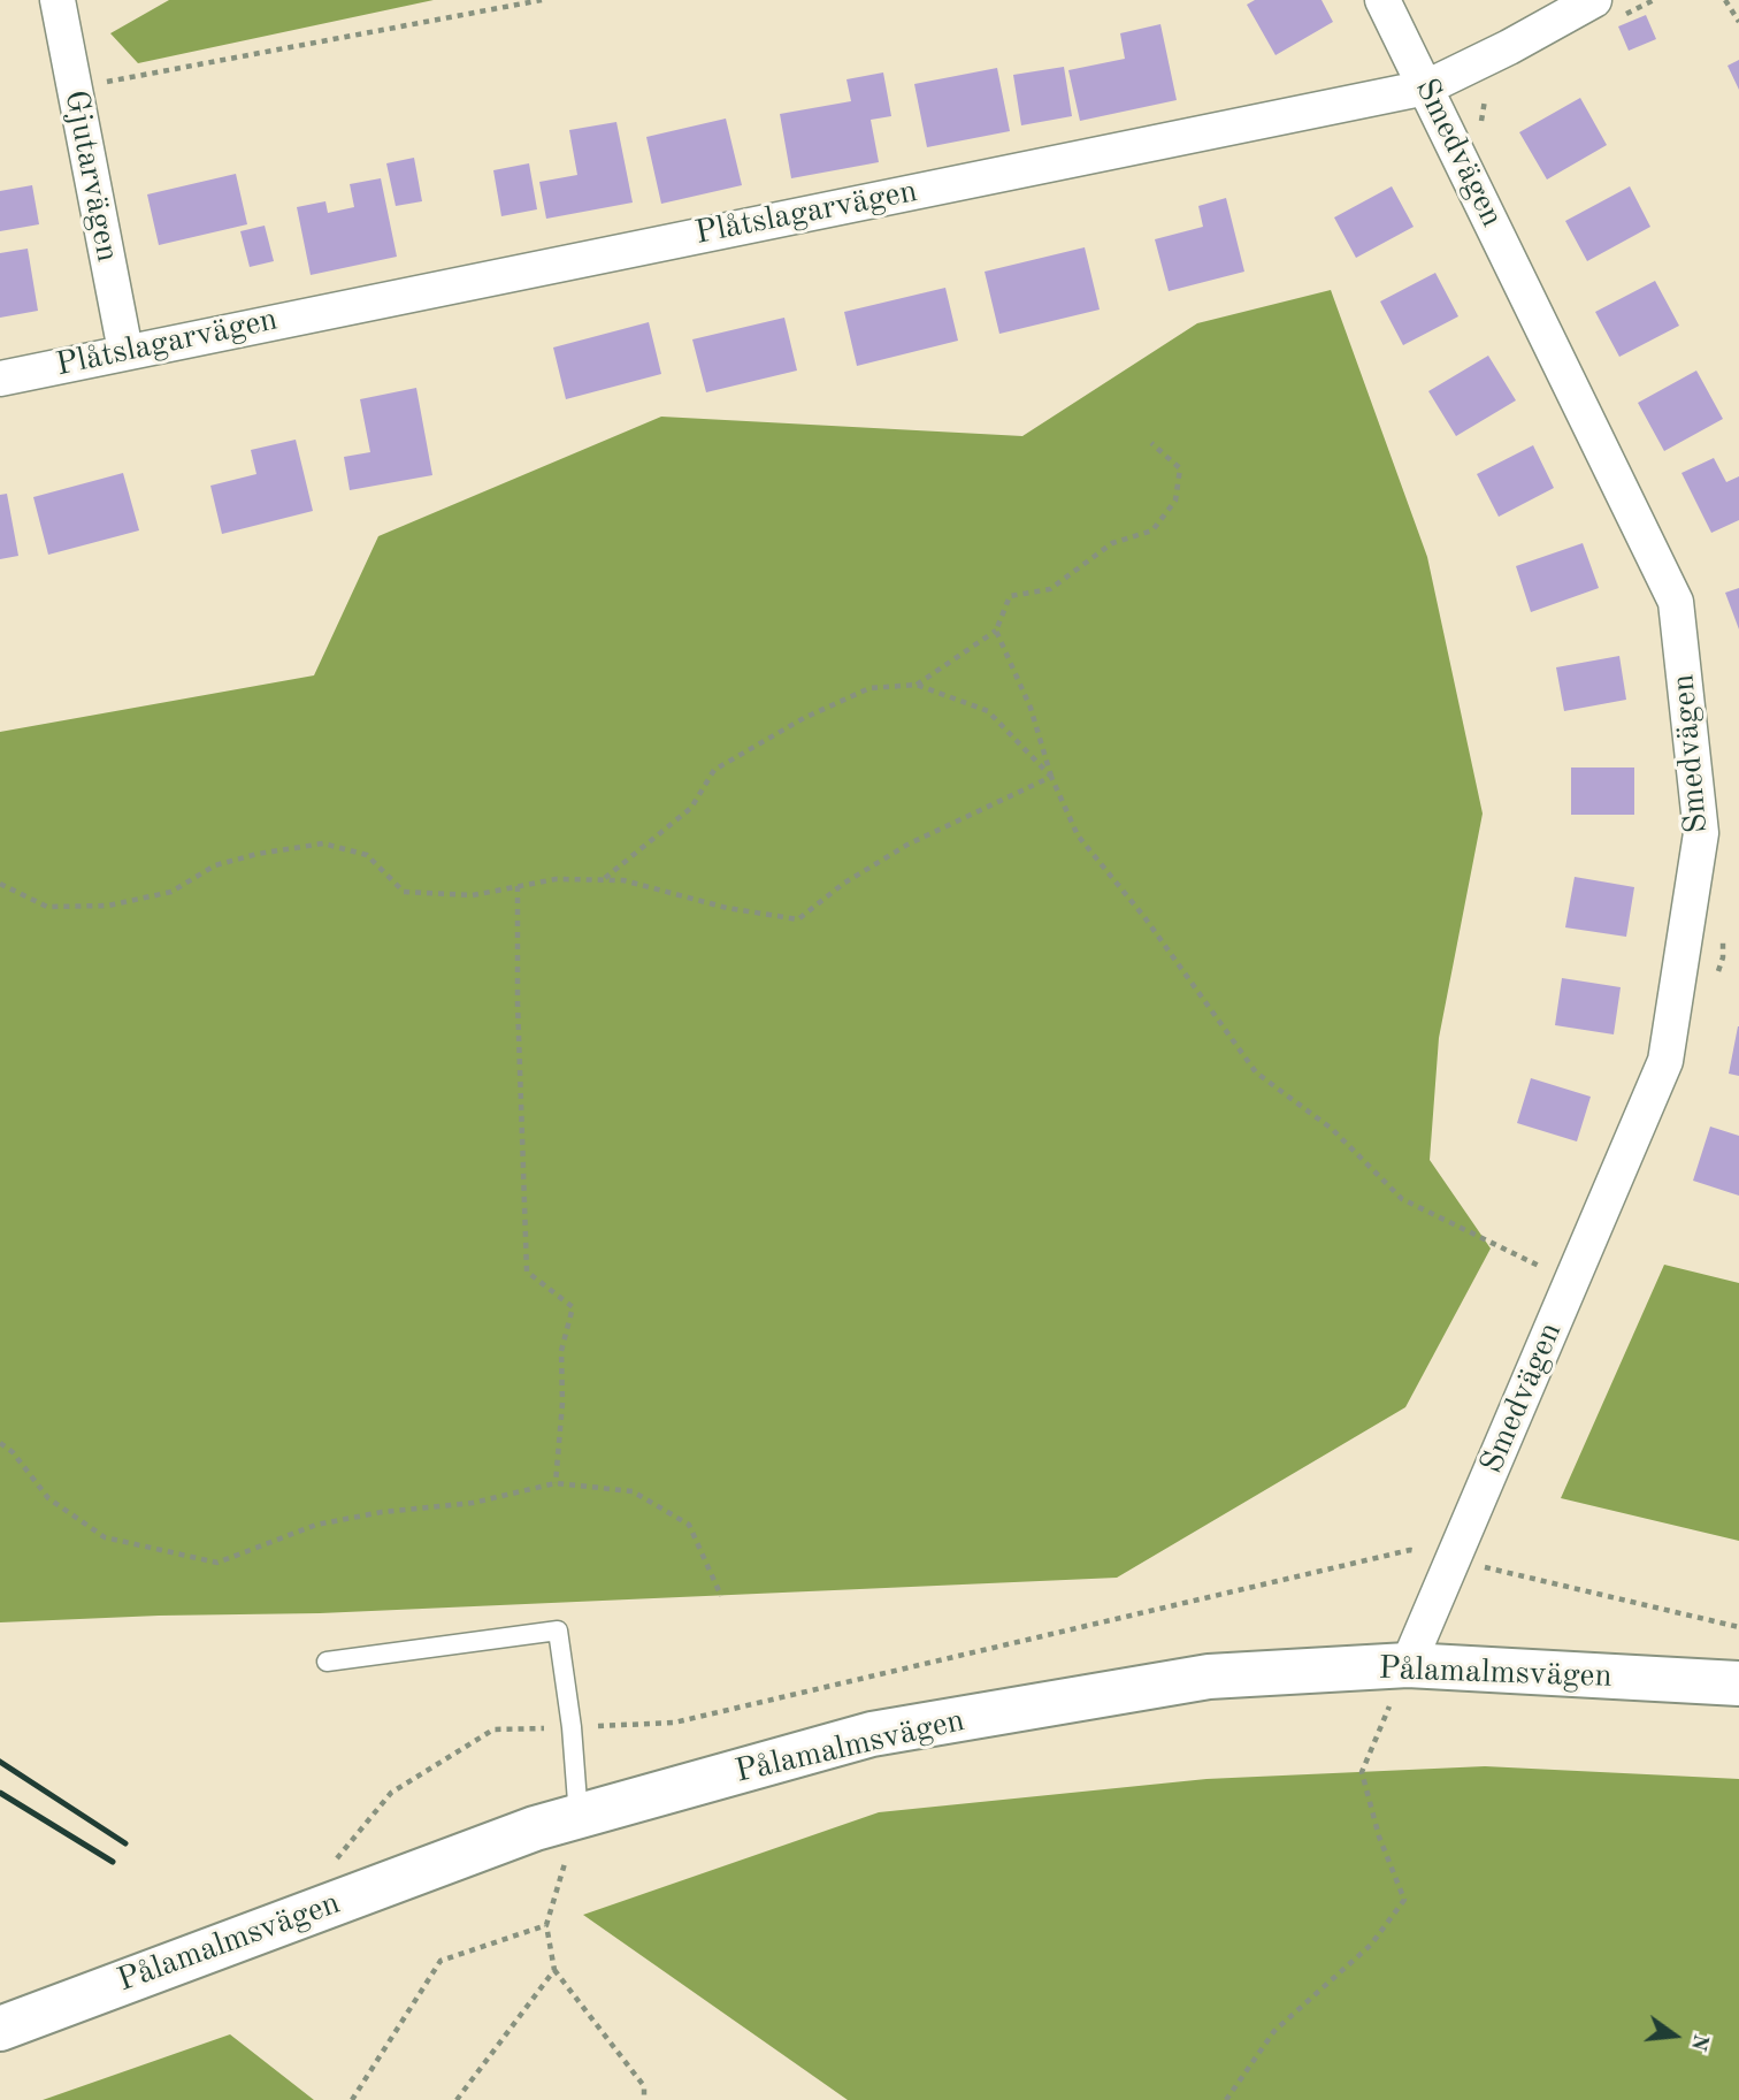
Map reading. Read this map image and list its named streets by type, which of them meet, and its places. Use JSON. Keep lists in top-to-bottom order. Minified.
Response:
{"streets":{"street":["Smedvägen","Gjutarvägen","Plåtslagarvägen","Pålamalmsvägen"]},"crossings":[["Smedvägen","Plåtslagarvägen"],["Smedvägen","Pålamalmsvägen"],["Gjutarvägen","Plåtslagarvägen"]],"north":"right"}
